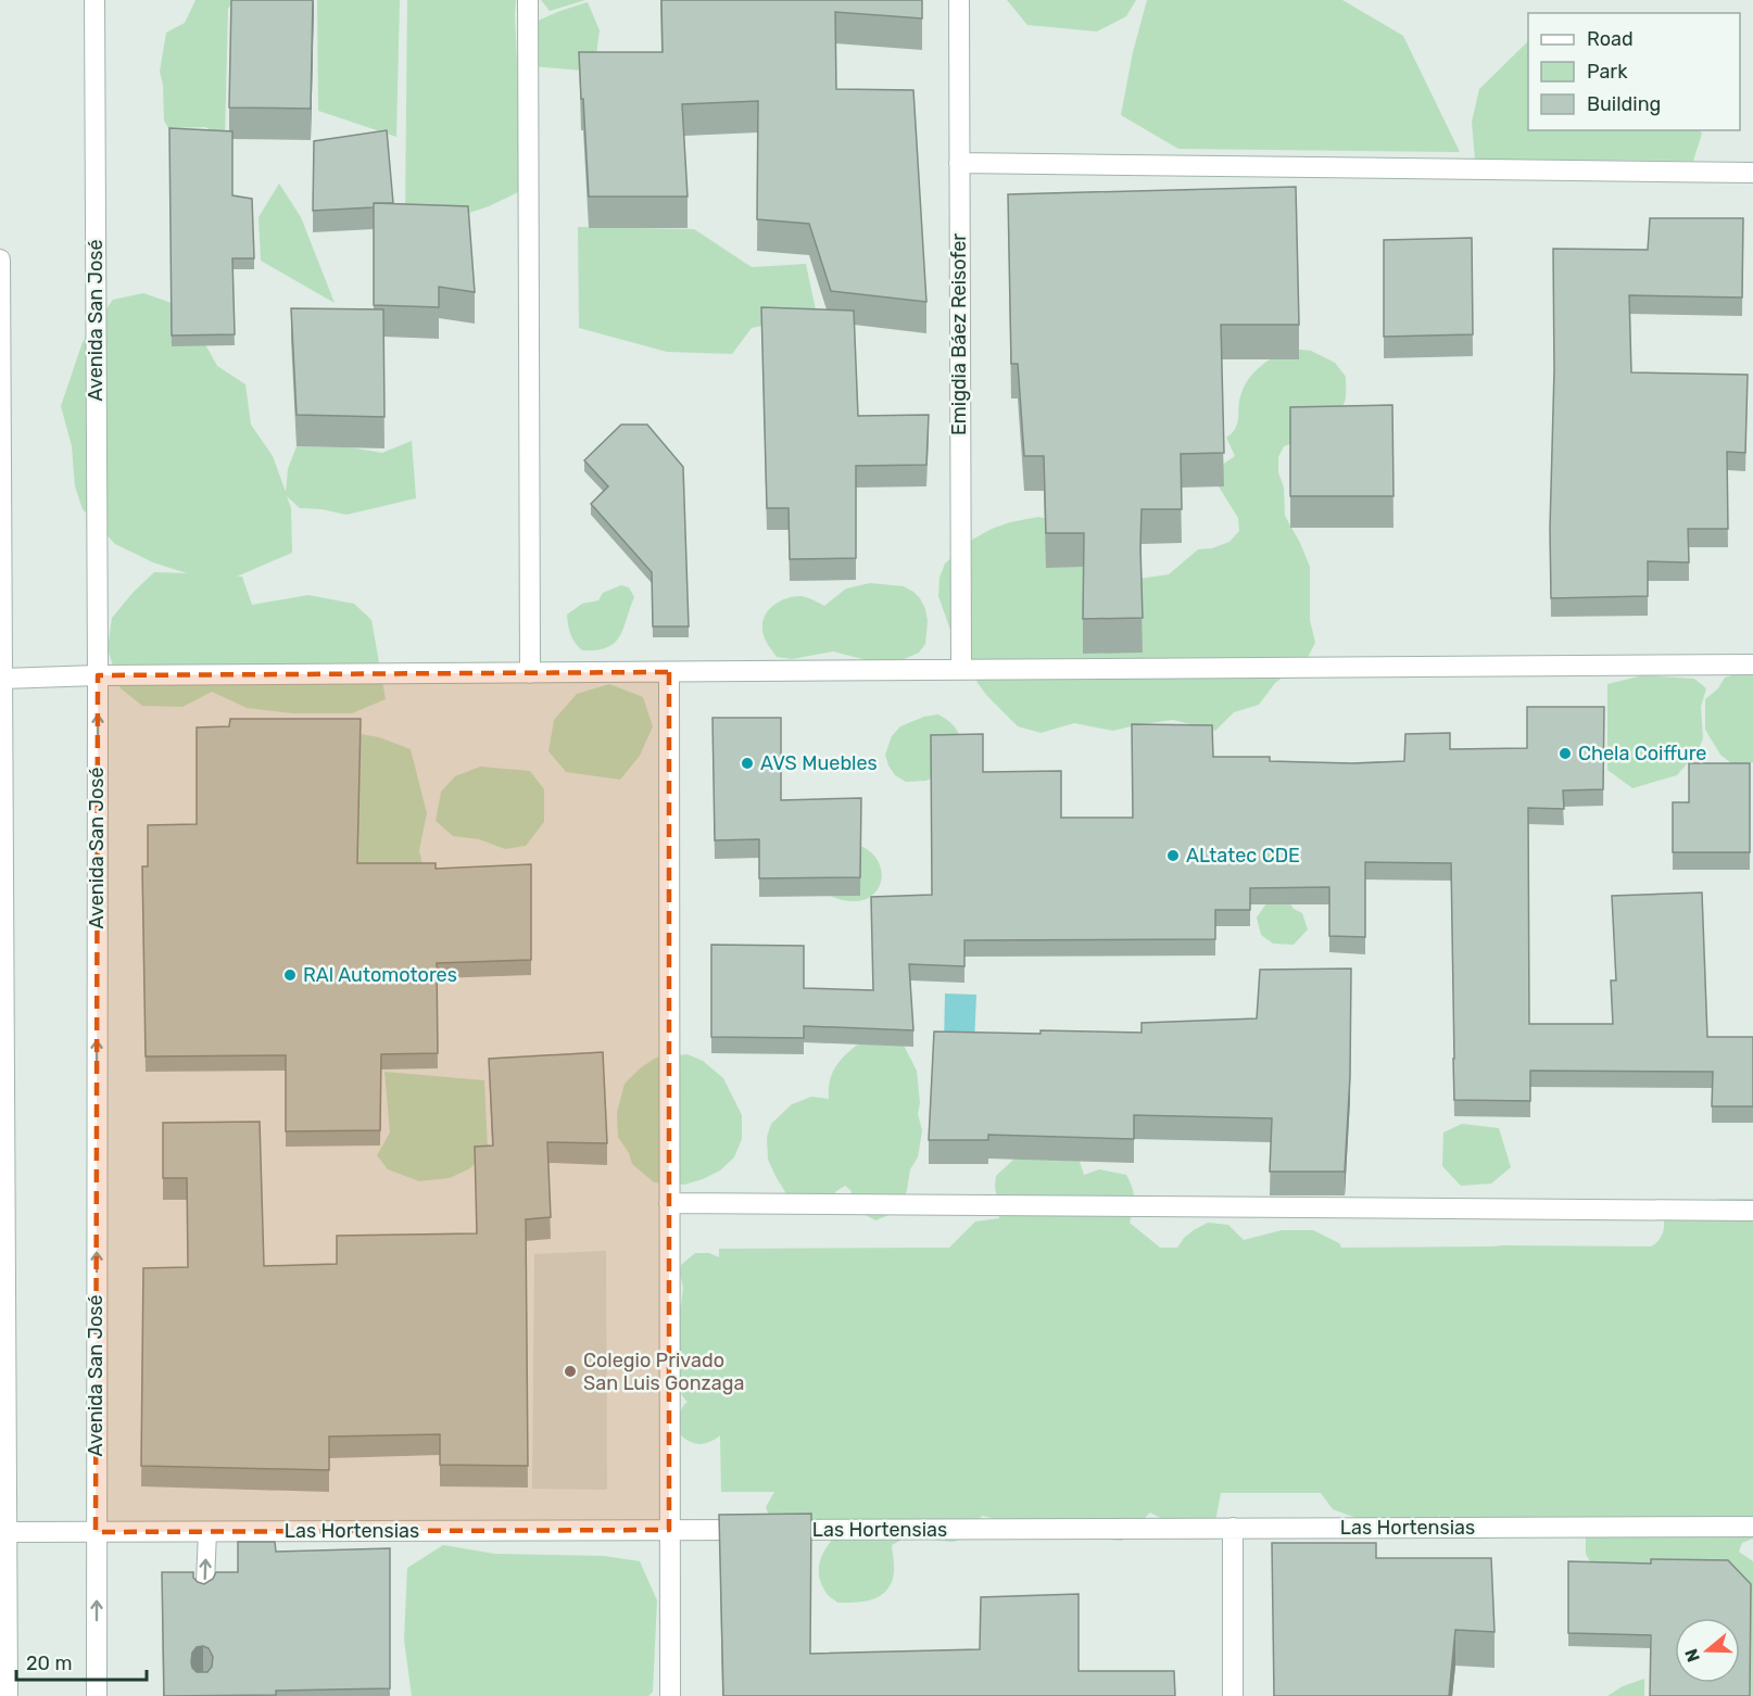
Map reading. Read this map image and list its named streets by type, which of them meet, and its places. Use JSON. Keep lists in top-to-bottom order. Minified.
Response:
{"streets":{"street":["Avenida San José","Emigdia Báez Reisofer","Las Hortensias"]},"crossings":[["Avenida San José","Las Hortensias"]],"places":["Chela Coiffure","AVS Muebles","ALtatec CDE","RAl Automotores","Colegio Privado San Luis Gonzaga"],"legend":["Road","Park","Building"],"scale_bar":"20 m","north":"left"}
